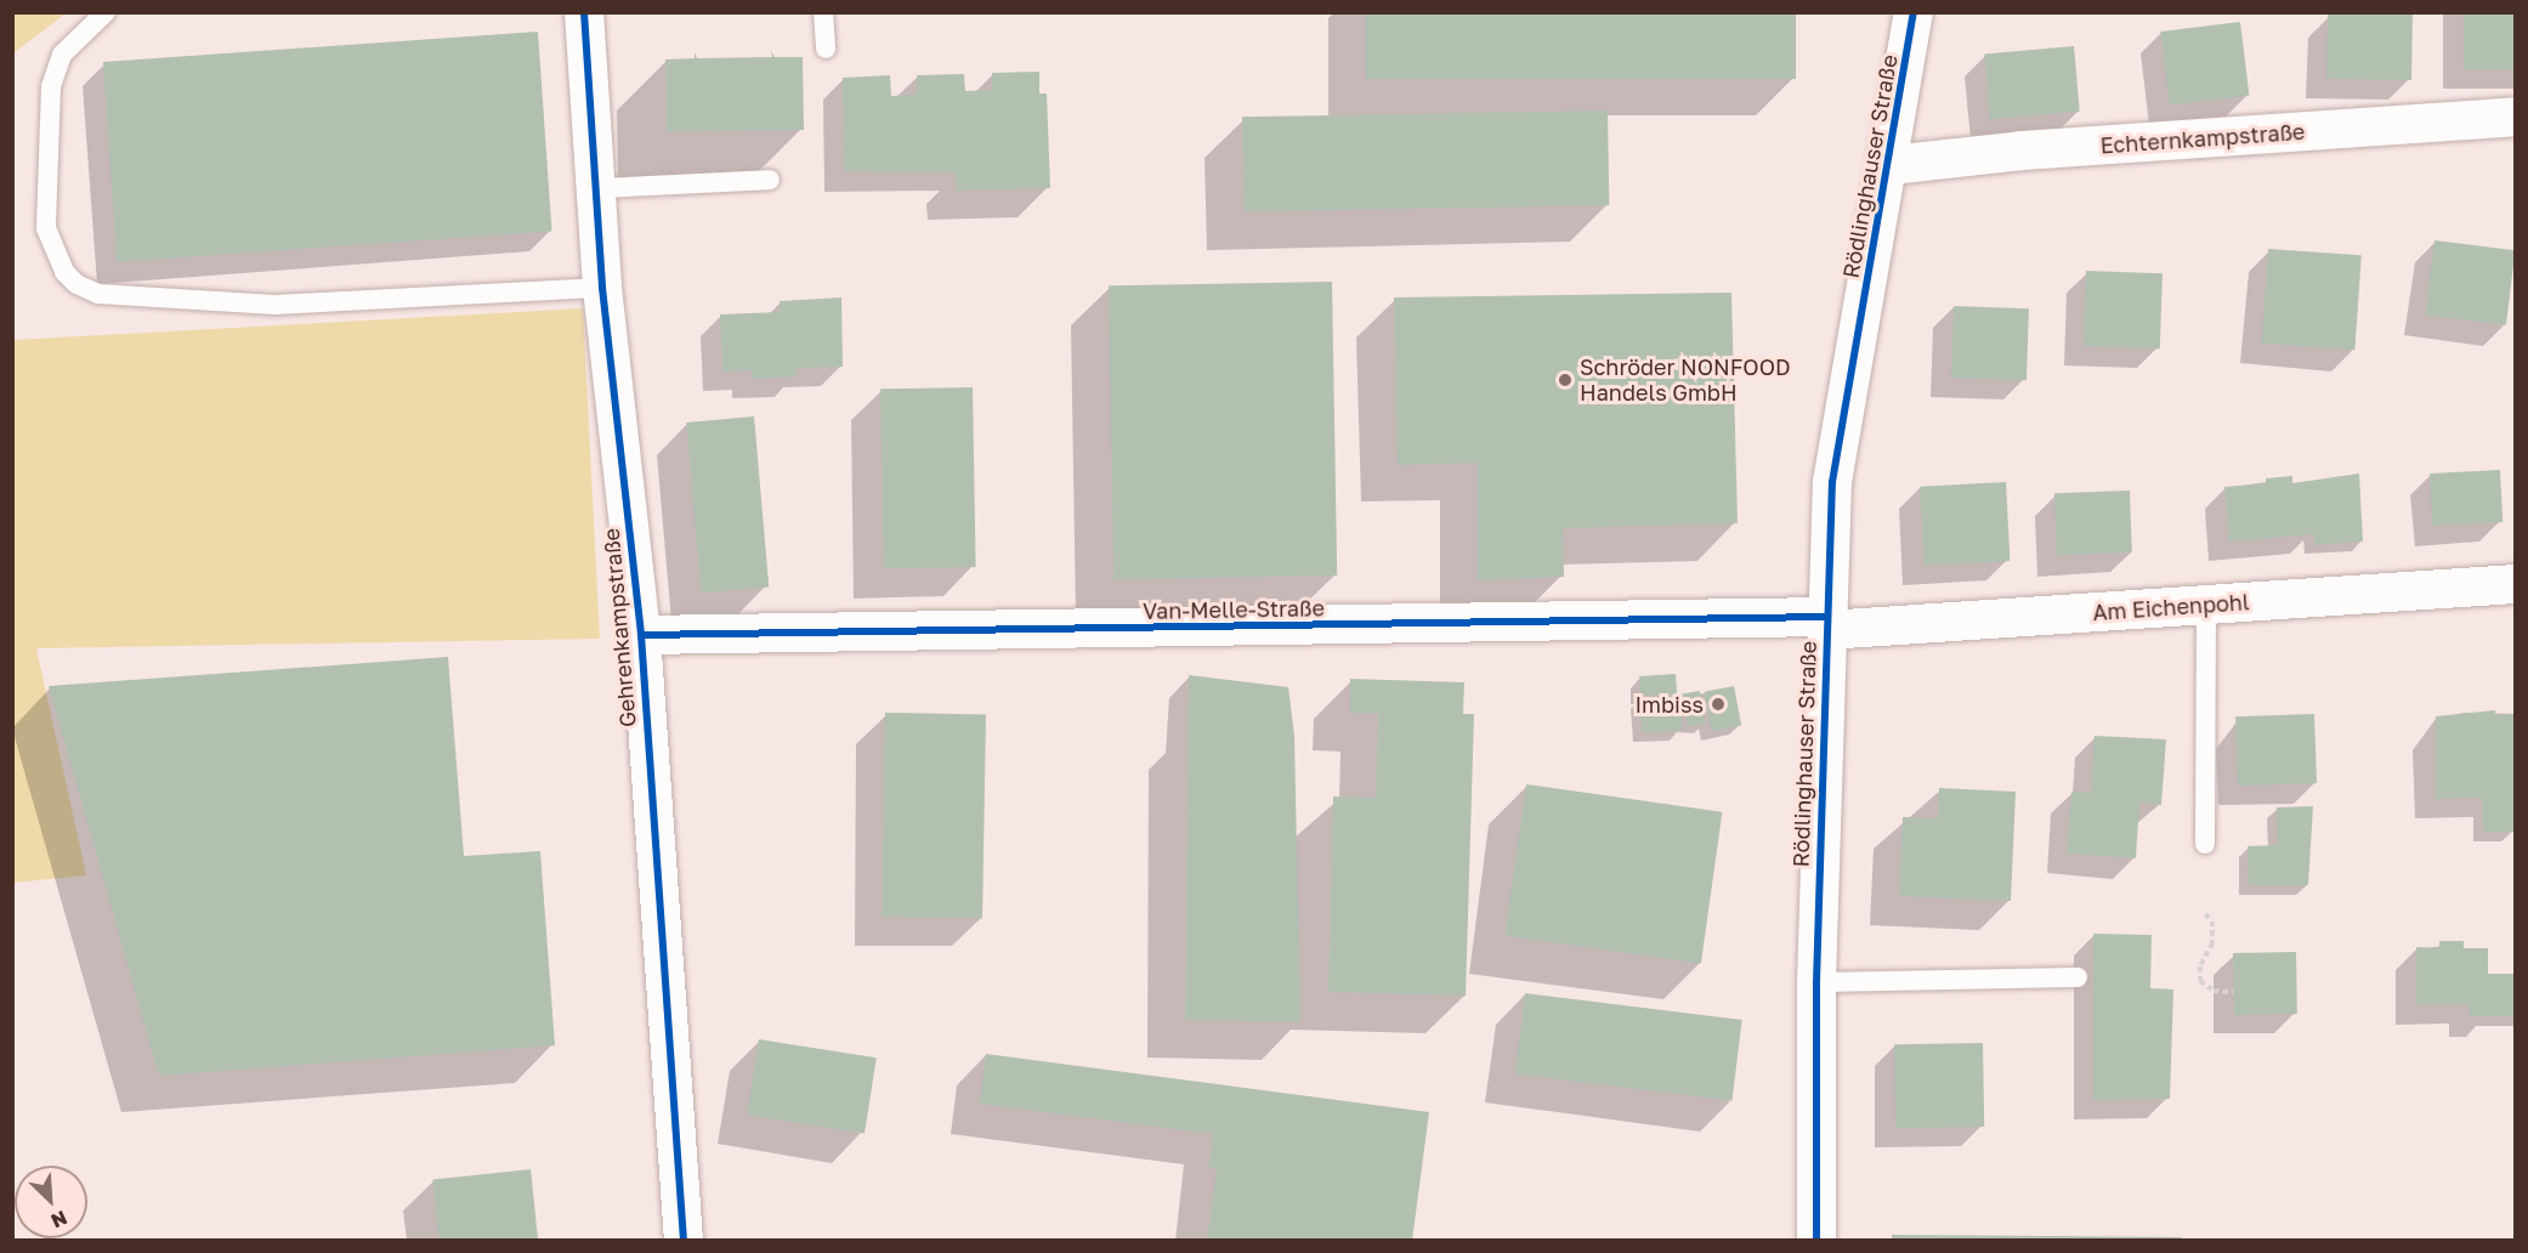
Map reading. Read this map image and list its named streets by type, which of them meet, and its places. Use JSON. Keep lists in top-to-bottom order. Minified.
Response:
{"streets":{"street":["Echternkampstraße","Rödlinghauser Straße","Am Eichenpohl","Van-Melle-Straße","Gehrenkampstraße"]},"crossings":[["Echternkampstraße","Rödlinghauser Straße"],["Rödlinghauser Straße","Am Eichenpohl"],["Rödlinghauser Straße","Van-Melle-Straße"],["Am Eichenpohl","Van-Melle-Straße"],["Van-Melle-Straße","Gehrenkampstraße"]],"places":["Schröder NONFOOD Handels GmbH","Imbiss"],"north":"bottom right"}
